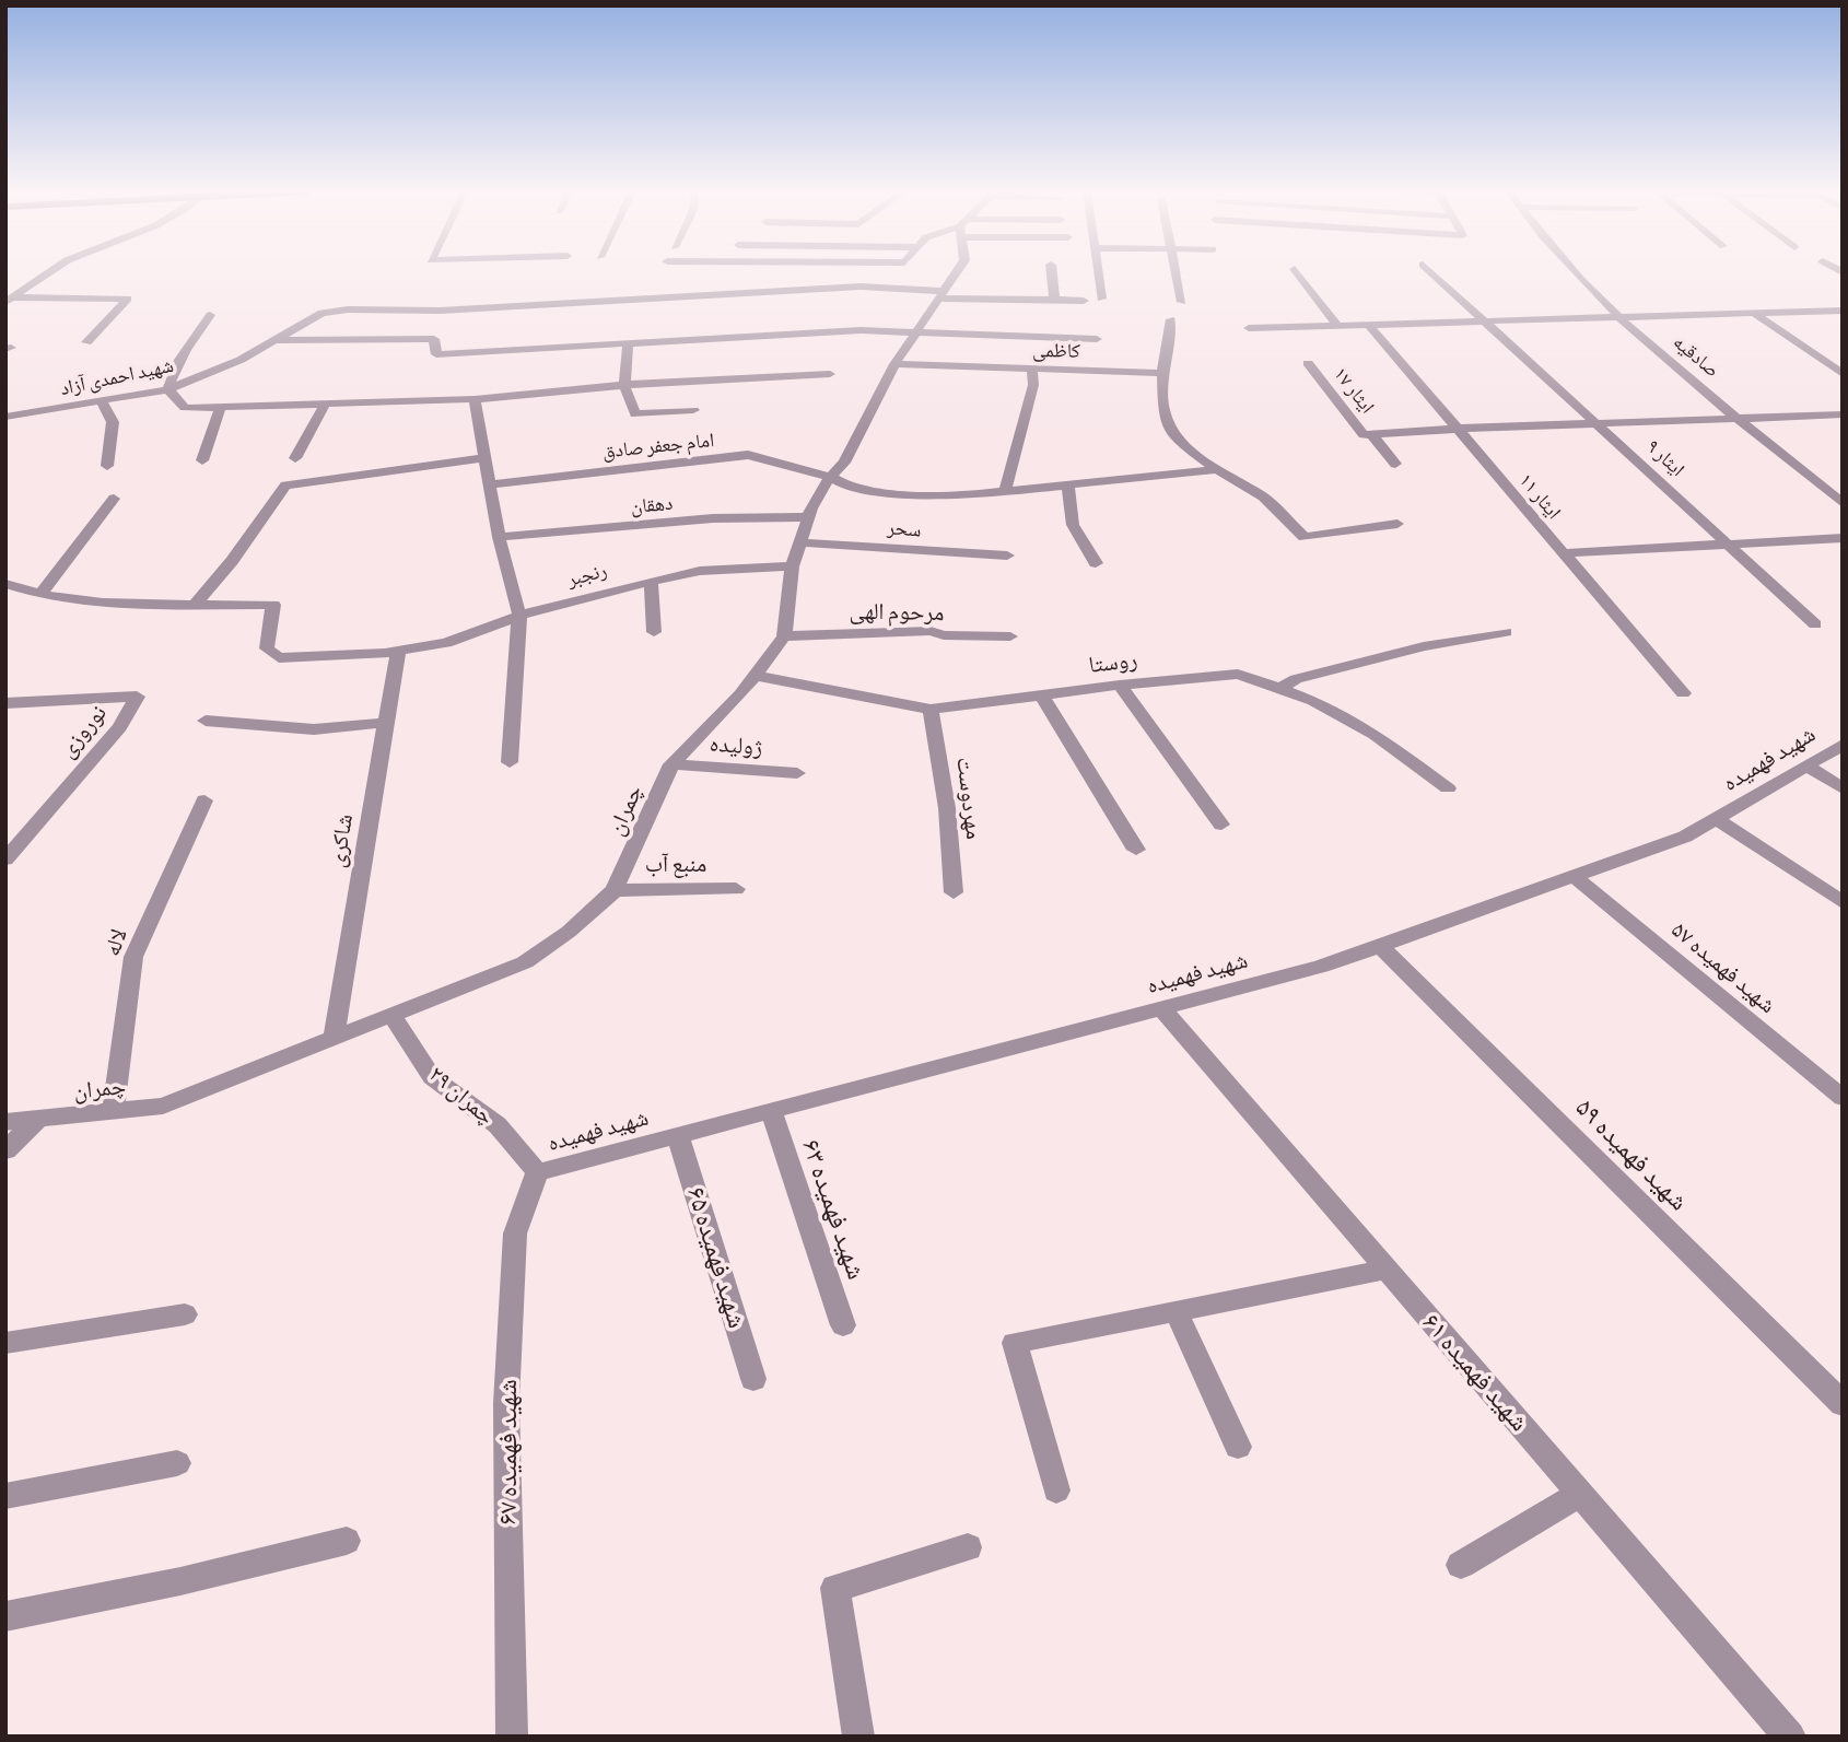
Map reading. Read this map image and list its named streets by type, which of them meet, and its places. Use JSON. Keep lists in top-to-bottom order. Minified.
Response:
{"streets":{"street":["کاظمی","صادقیه","شهید احمدی آزاد","ایثار ۱۷","امام جعفر صادق","ایثار ۹","ایثار ۱۱","دهقان","سحر","رنجبر","مرحوم الهی","روستا","نوروزی","ژولیده","شهید فهمیده","مهردوست","چمران","شاکری","منبع آب","لاله","شهید فهمیده ۵۷","چمران ۲۹","شهید فهمیده ۵۹","شهید فهمیده ۶۳","شهید فهمیده ۶۵","شهید فهمیده ۶۱","شهید فهمیده ۶۷"]},"crossings":[["کاظمی","چمران"],["صادقیه","ایثار ۱۷"],["شهید احمدی آزاد","چمران"],["ایثار ۱۷","ایثار ۹"],["ایثار ۱۷","ایثار ۱۱"],["امام جعفر صادق","چمران"],["دهقان","چمران"],["سحر","چمران"],["رنجبر","چمران"],["رنجبر","شاکری"],["مرحوم الهی","چمران"],["روستا","مهردوست"],["روستا","چمران"],["ژولیده","چمران"],["شهید فهمیده","شهید فهمیده ۵۷"],["شهید فهمیده","چمران ۲۹"],["شهید فهمیده","شهید فهمیده ۵۹"],["شهید فهمیده","شهید فهمیده ۶۳"],["شهید فهمیده","شهید فهمیده ۶۵"],["شهید فهمیده","شهید فهمیده ۶۱"],["شهید فهمیده","شهید فهمیده ۶۷"],["چمران","شاکری"],["چمران","منبع آب"],["چمران","لاله"],["چمران","چمران ۲۹"],["چمران ۲۹","شهید فهمیده ۶۷"]]}
